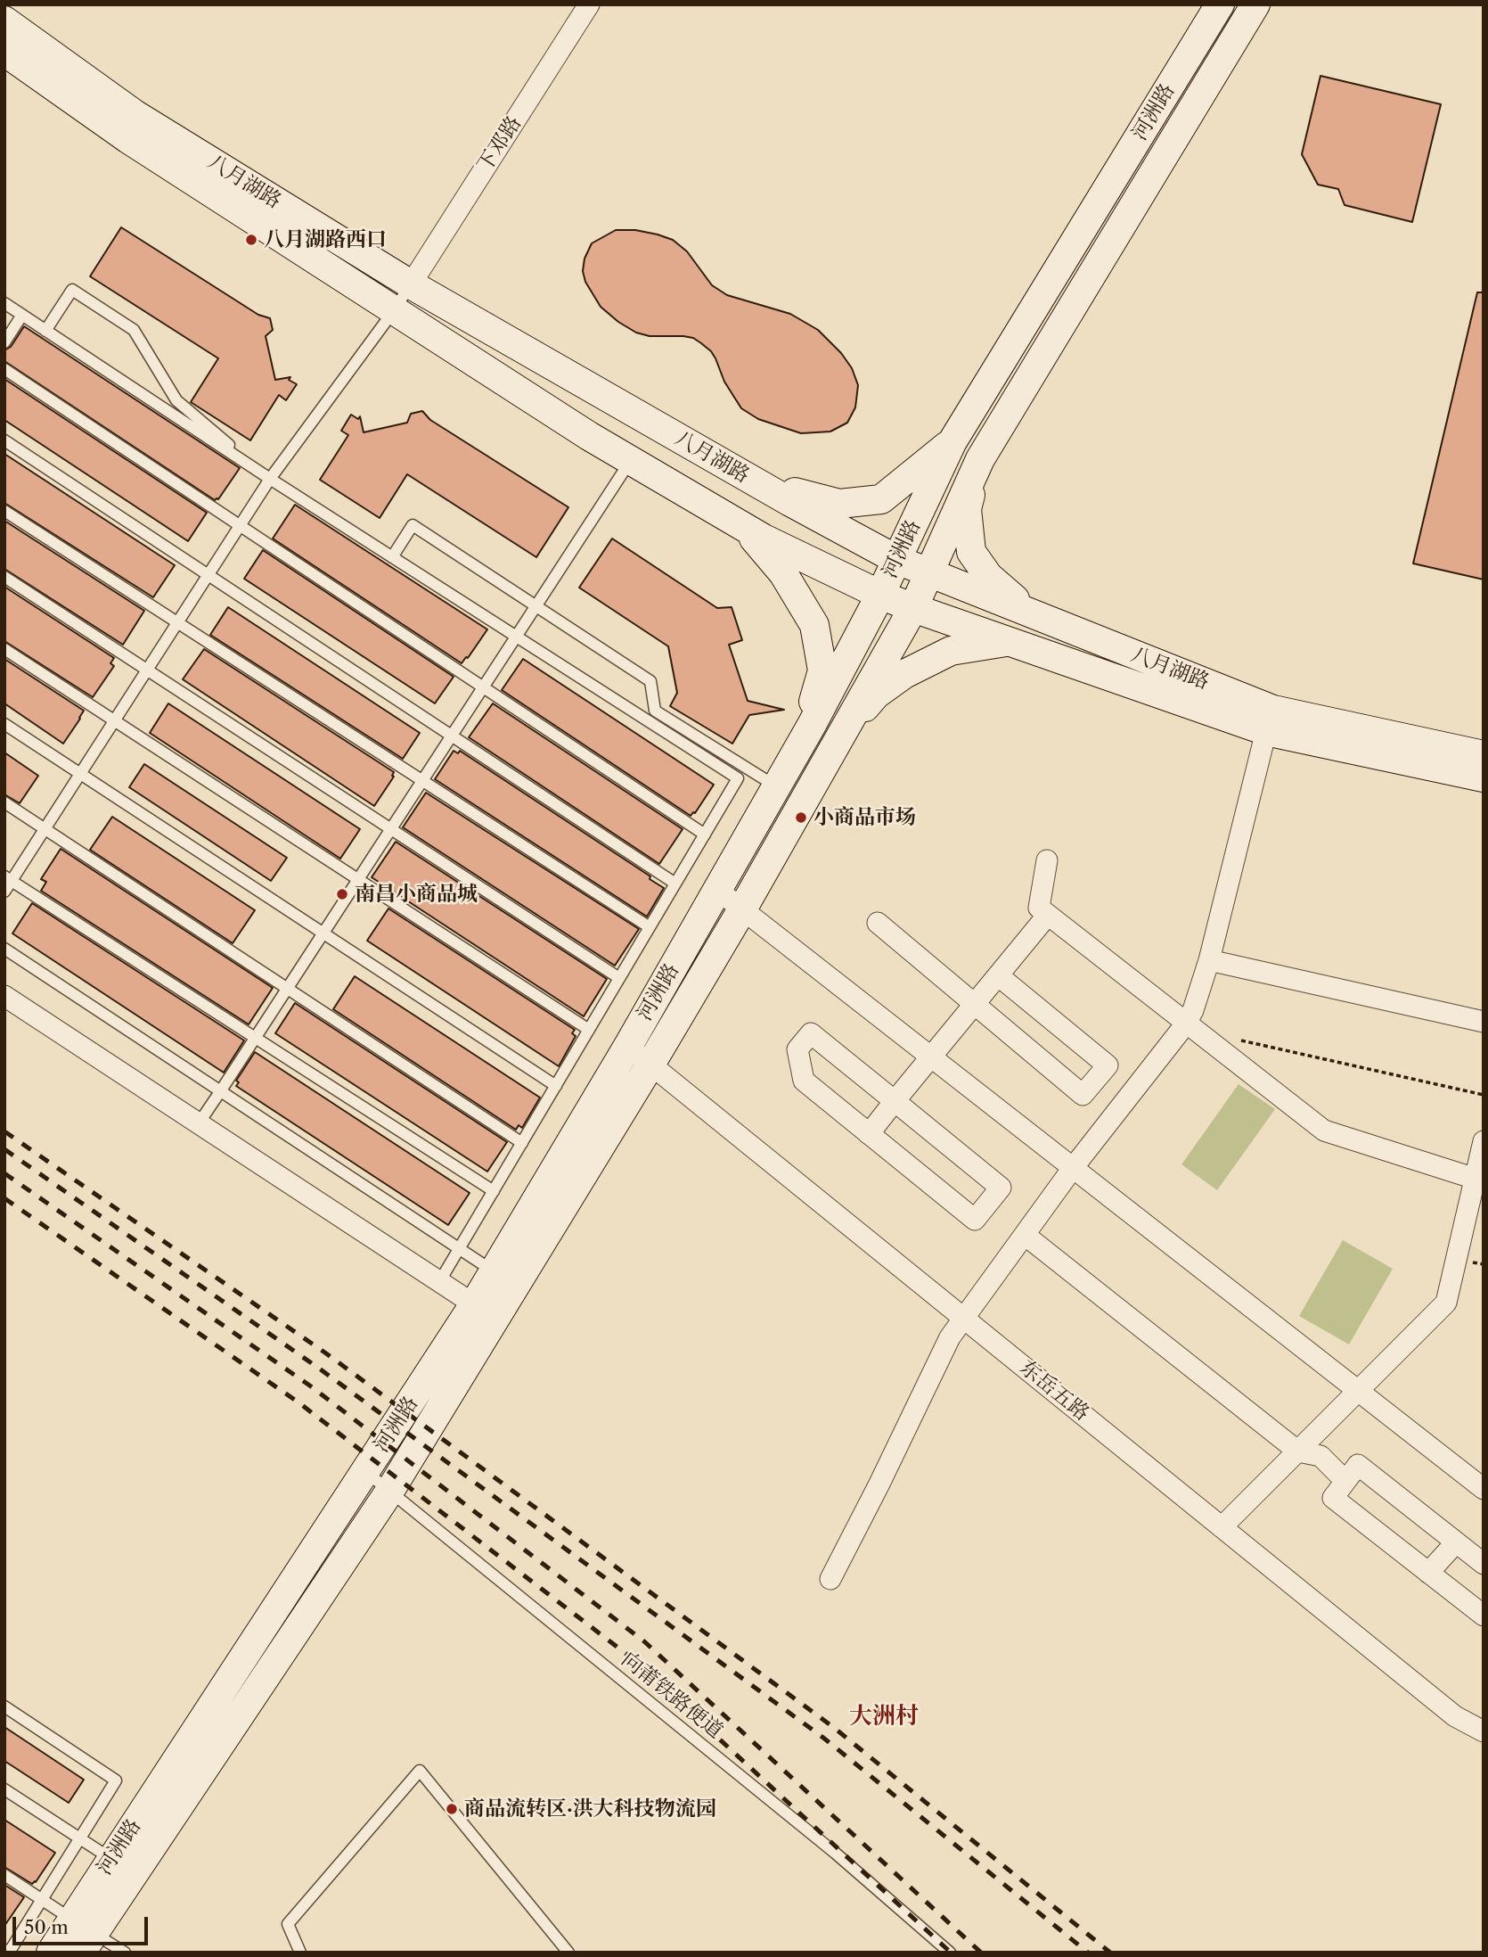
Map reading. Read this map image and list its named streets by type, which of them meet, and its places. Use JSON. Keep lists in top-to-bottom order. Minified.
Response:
{"streets":{"main road":["河洲路","八月湖路"],"street":["下邓路","东岳五路"],"lane":["向莆铁路便道"]},"crossings":[["河洲路","八月湖路"],["河洲路","东岳五路"],["河洲路","向莆铁路便道"],["下邓路","八月湖路"]],"districts":["大洲村"],"places":["八月湖路西口","小商品市场","南昌小商品城","商品流转区·洪大科技物流园"],"scale_bar":"50 m"}
